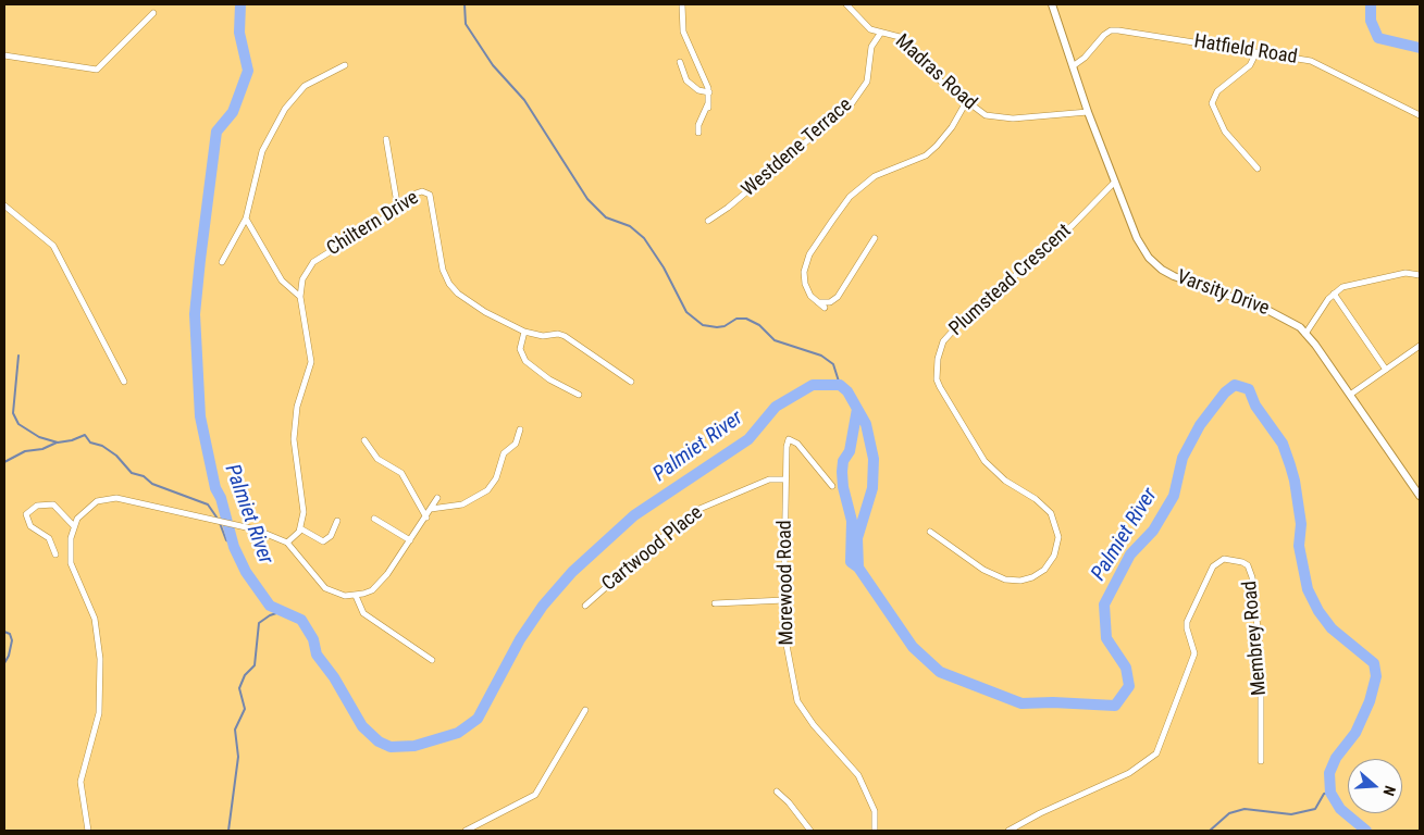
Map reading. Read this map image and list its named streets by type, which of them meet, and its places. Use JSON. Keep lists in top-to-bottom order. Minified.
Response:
{"streets":{"street":["Hatfield Road","Madras Road","Westdene Terrace","Chiltern Drive","Plumstead Crescent","Varsity Drive","Cartwood Place","Morewood Road","Membrey Road"]},"crossings":[["Hatfield Road","Varsity Drive"],["Madras Road","Westdene Terrace"],["Madras Road","Varsity Drive"],["Plumstead Crescent","Varsity Drive"],["Cartwood Place","Morewood Road"]],"water":["Palmiet River"],"north":"right"}
